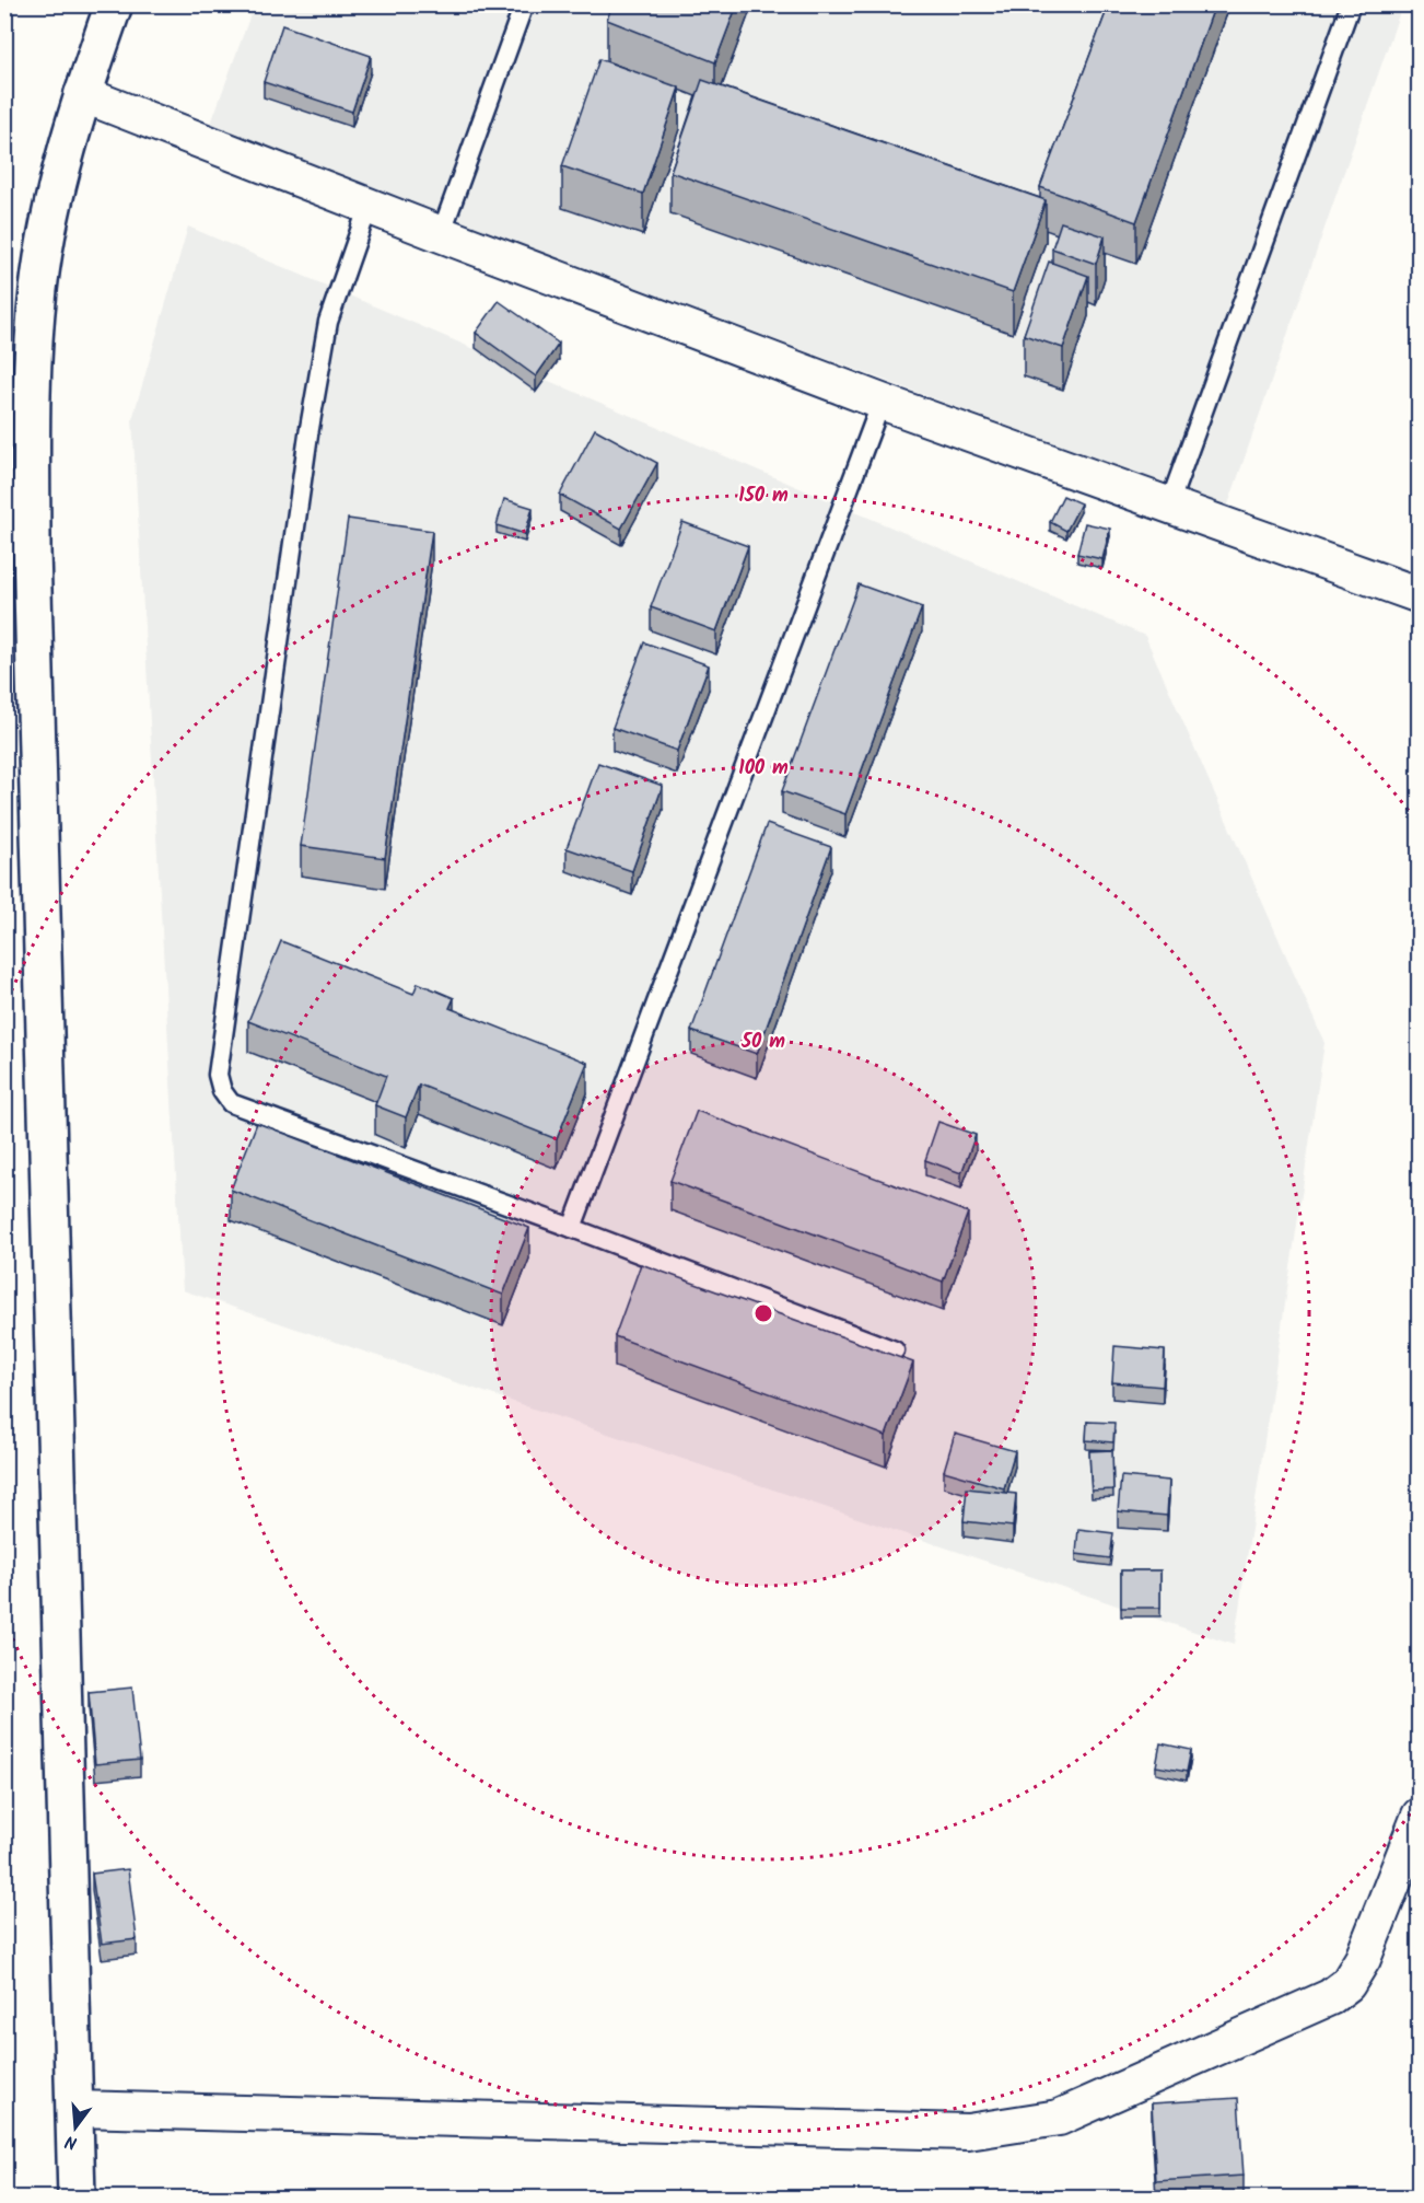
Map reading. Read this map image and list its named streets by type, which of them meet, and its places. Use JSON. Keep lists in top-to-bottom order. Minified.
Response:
{"north":"bottom","rings":["150 m","100 m","50 m"]}
